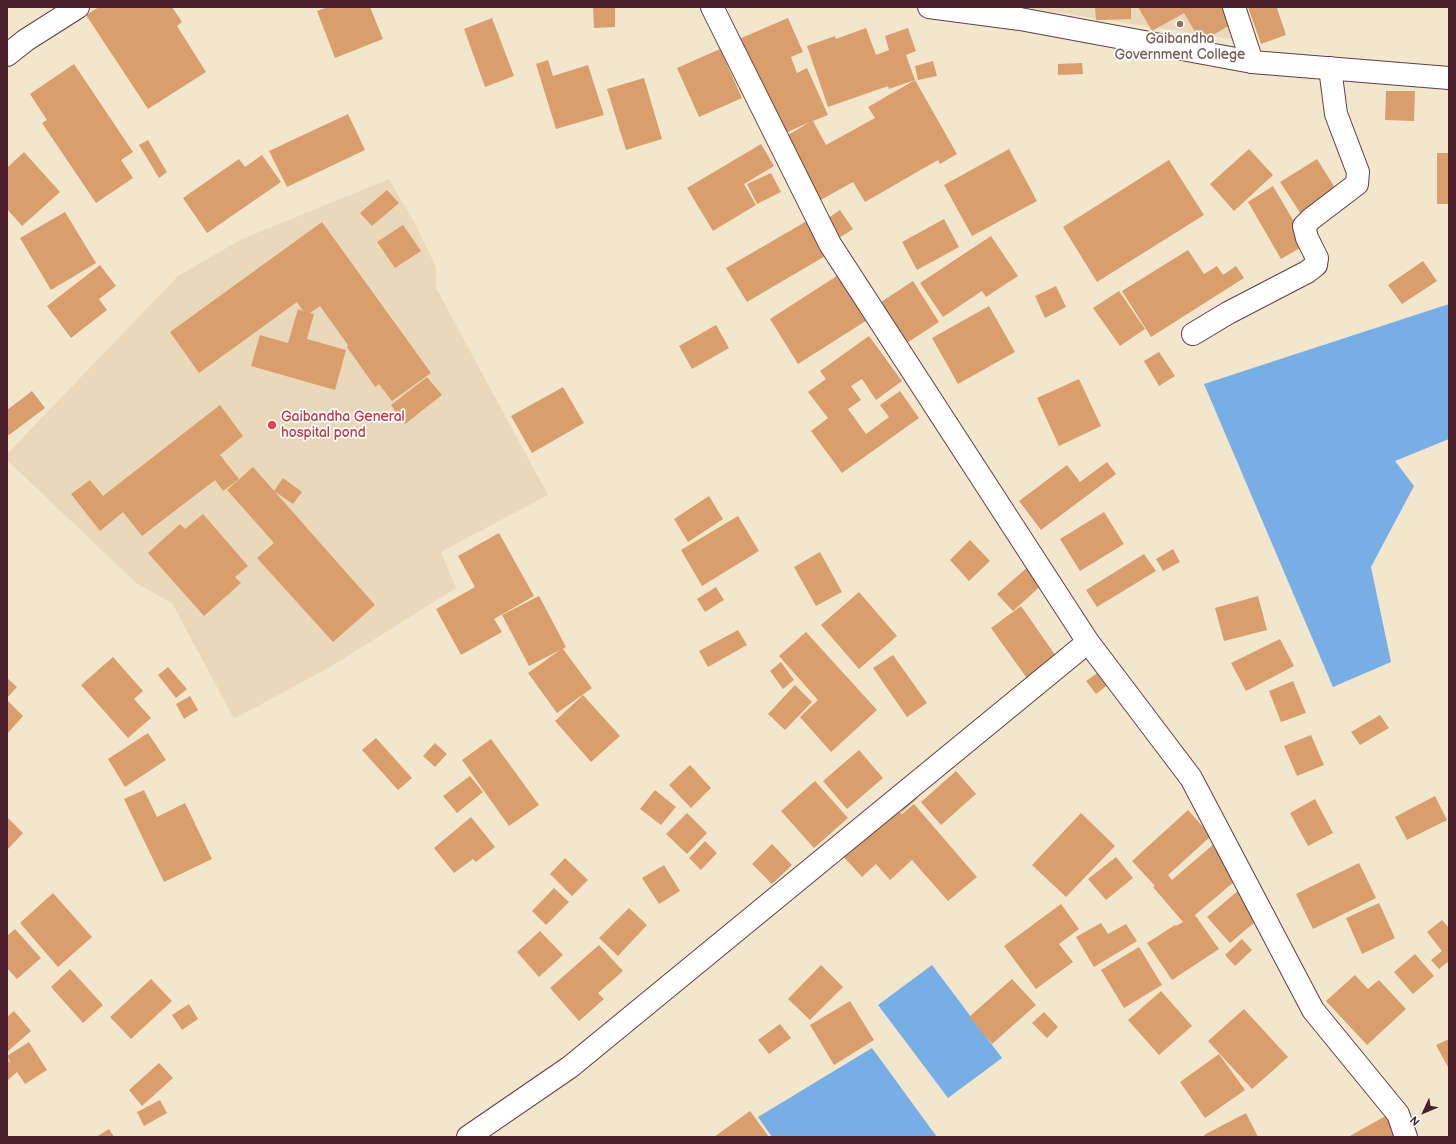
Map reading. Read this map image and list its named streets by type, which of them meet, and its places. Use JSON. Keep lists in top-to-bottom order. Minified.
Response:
{"places":["Gaibandha Government College","Gaibandha General hospital pond"],"north":"bottom left"}
